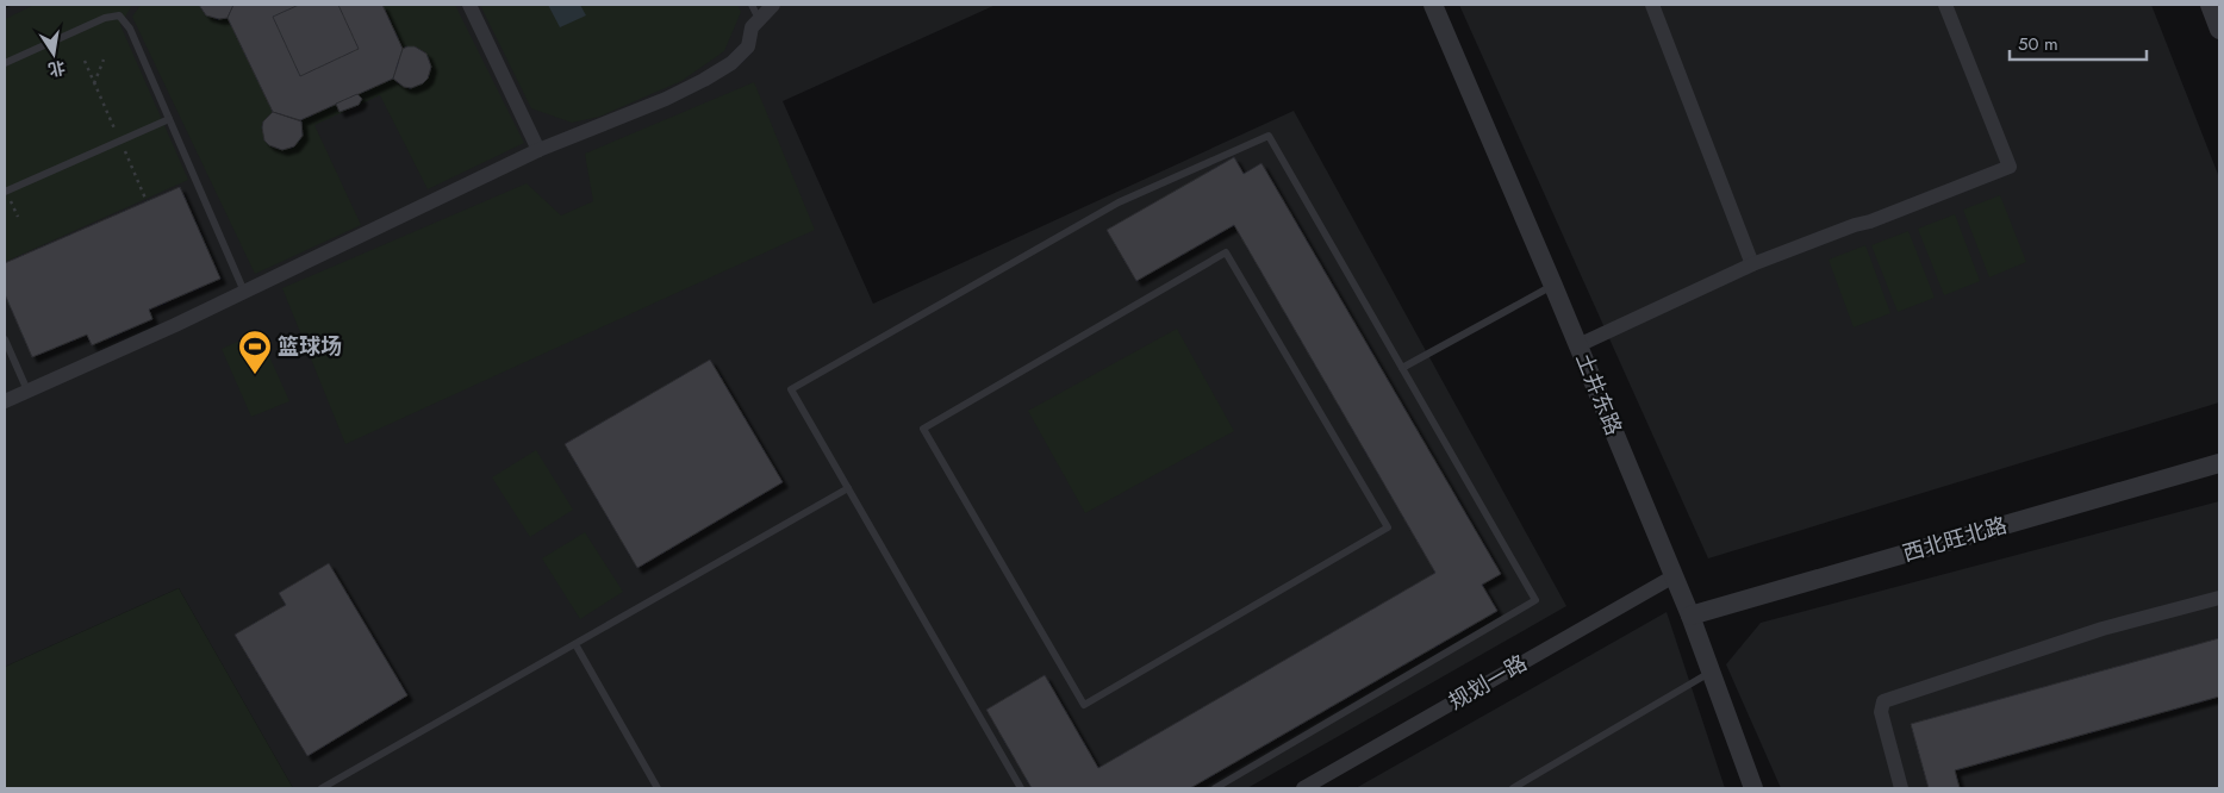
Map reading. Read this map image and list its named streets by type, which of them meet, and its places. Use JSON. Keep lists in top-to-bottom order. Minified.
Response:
{"streets":{"street":["土井东路","西北旺北路","规划一路"]},"crossings":[["土井东路","西北旺北路"],["土井东路","规划一路"]],"places":{"sports":["篮球场"]},"scale_bar":"50 m","north":"bottom"}
